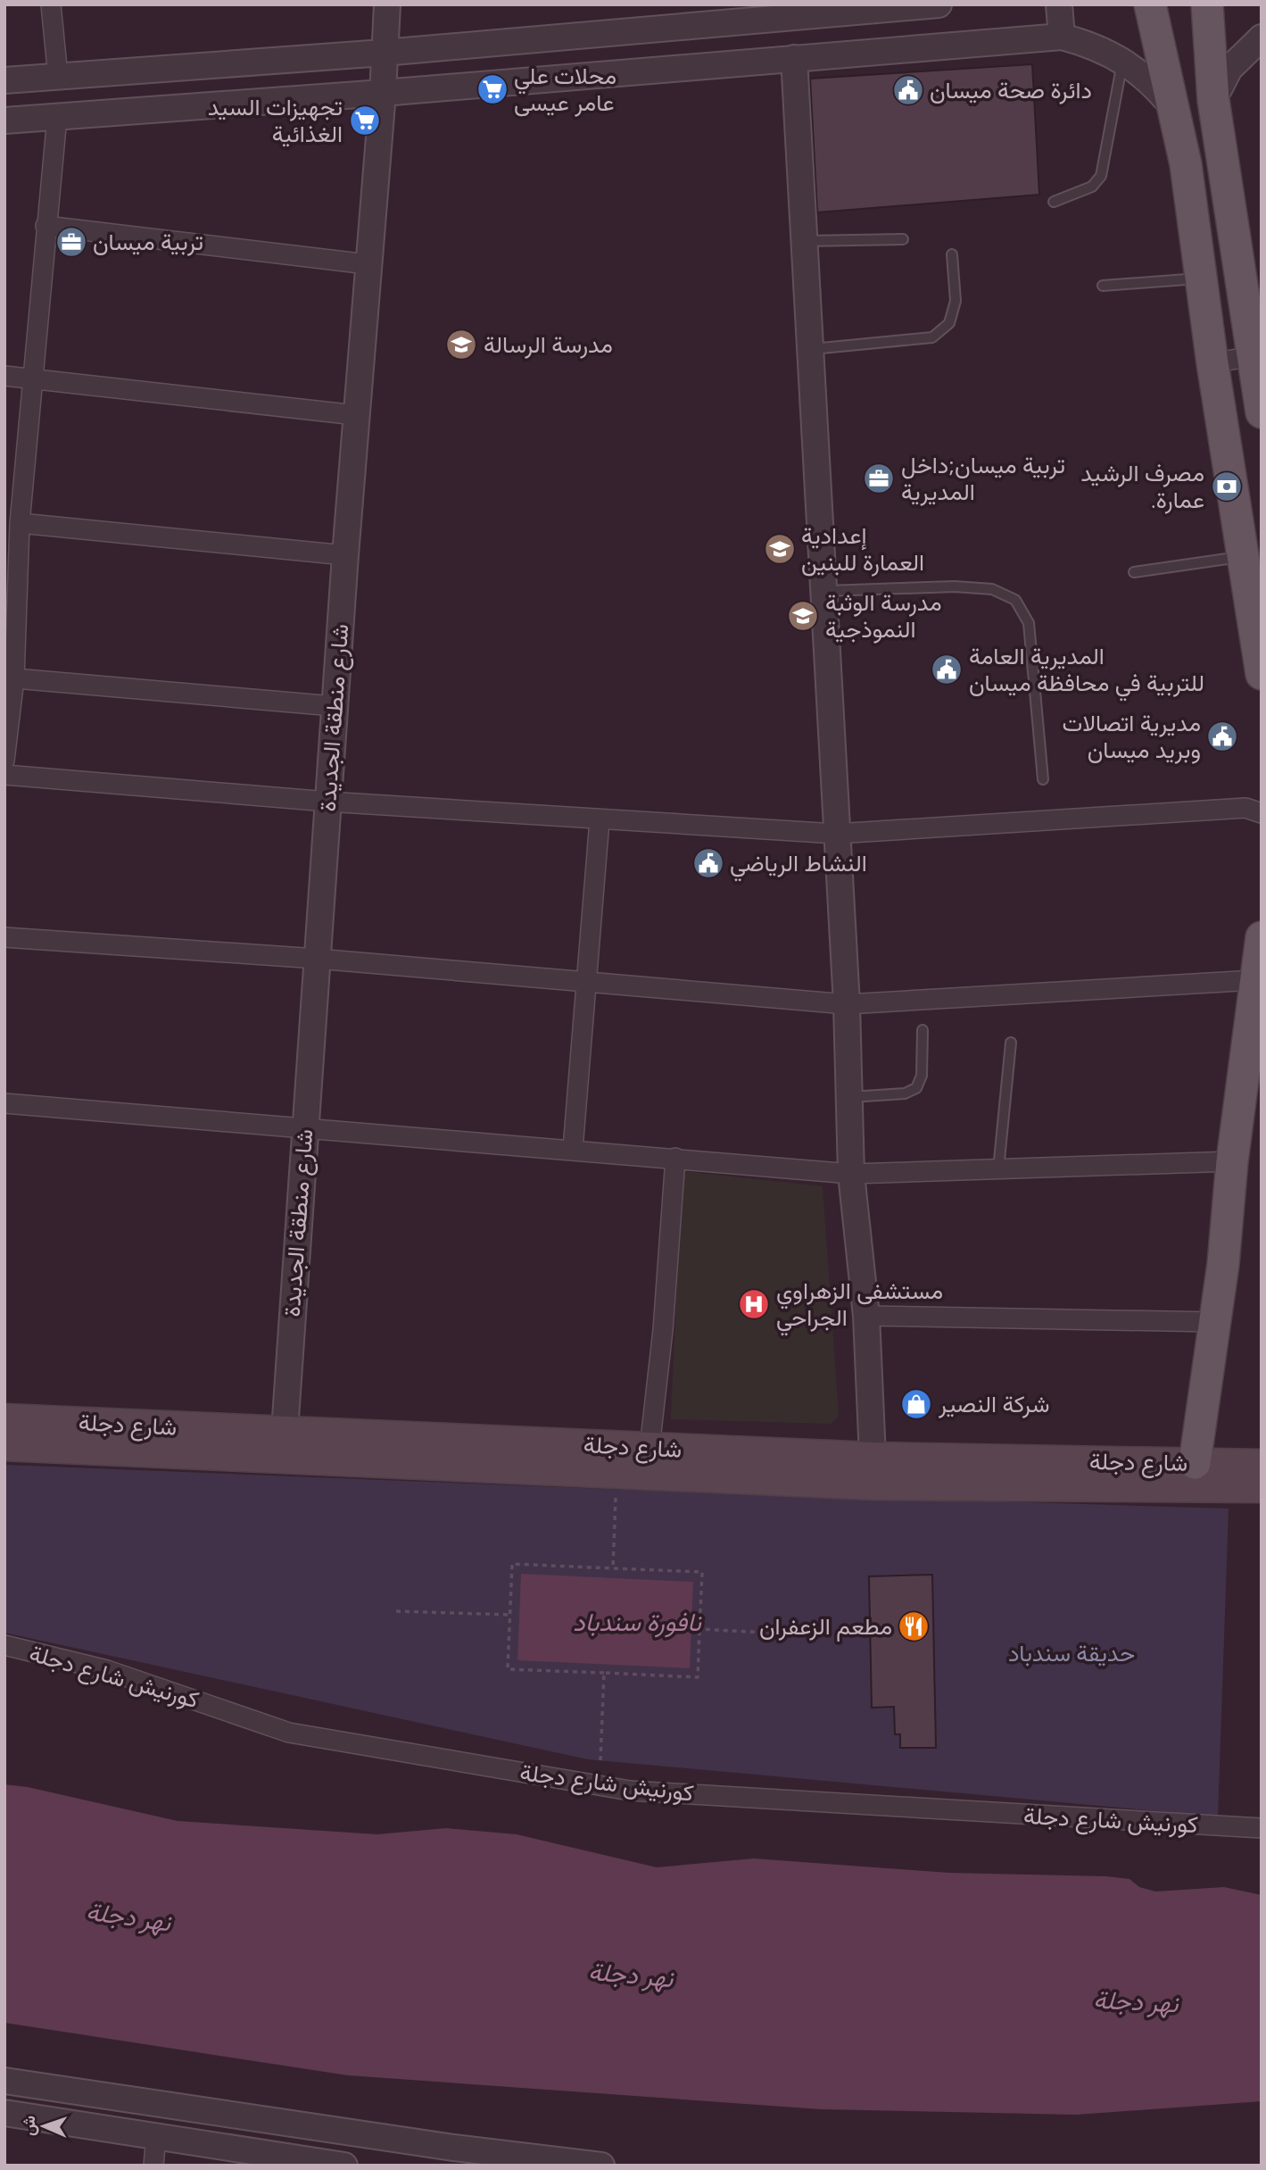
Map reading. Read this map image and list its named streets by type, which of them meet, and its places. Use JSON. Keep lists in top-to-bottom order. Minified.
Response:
{"streets":{"main road":["شارع دجلة"],"street":["شارع منطقة الجديدة","كورنيش شارع دجلة"]},"crossings":[["شارع منطقة الجديدة","شارع دجلة"]],"water":["نافورة سندباد","نهر دجلة"],"parks":["حديقة سندباد"],"places":{"supermarket":["محلات علي عامر عيسى","تجهيزات السيد الغذائية"],"public building":["دائرة صحة ميسان","المديرية العامة للتربية في محافظة ميسان","مديرية اتصالات وبريد ميسان","النشاط الرياضي"],"office":["تربية ميسان","تربية ميسان;داخل المديرية"],"school or university":["مدرسة الرسالة","إعدادية العمارة للبنين","مدرسة الوثبة النموذجية"],"bank":["مصرف الرشيد .عمارة"],"hospital":["مستشفى الزهراوي الجراحي"],"shop":["شركة النصير"],"restaurant":["مطعم الزعفران"]},"north":"left"}
